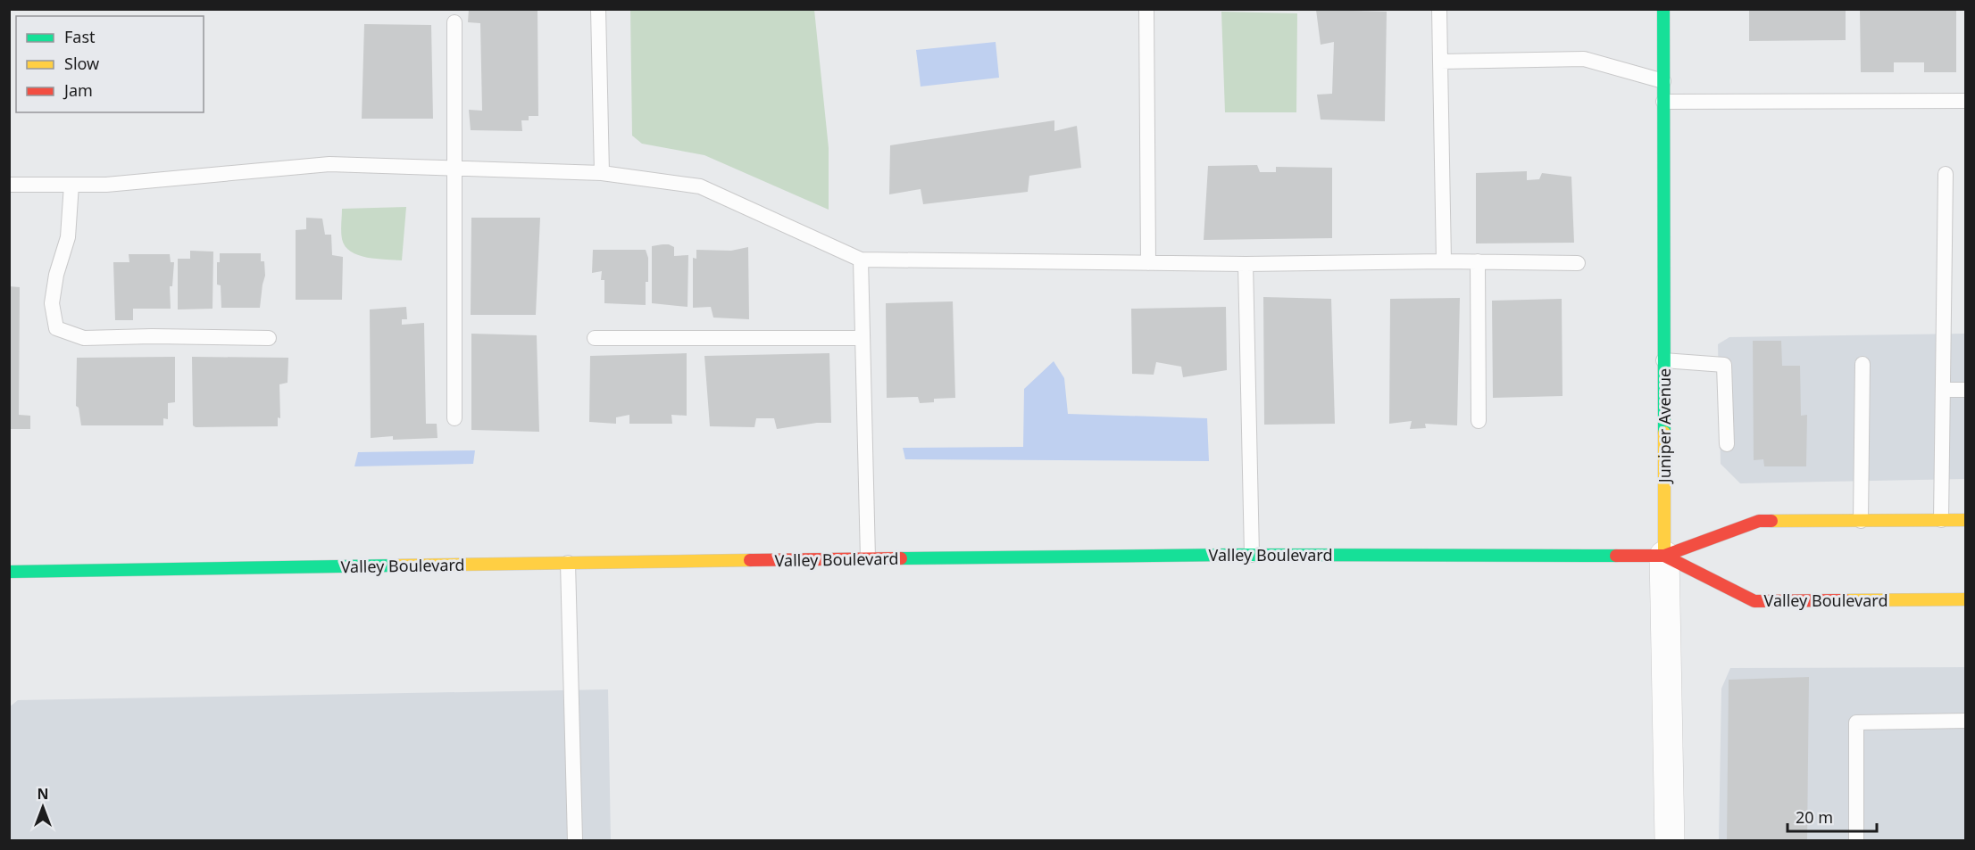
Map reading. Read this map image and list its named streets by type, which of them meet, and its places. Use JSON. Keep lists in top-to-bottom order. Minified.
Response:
{"streets":{"main road":["Juniper Avenue","Valley Boulevard"]},"crossings":[["Juniper Avenue","Valley Boulevard"]],"legend":["Fast","Slow","Jam"],"scale_bar":"20 m","north":"top"}
